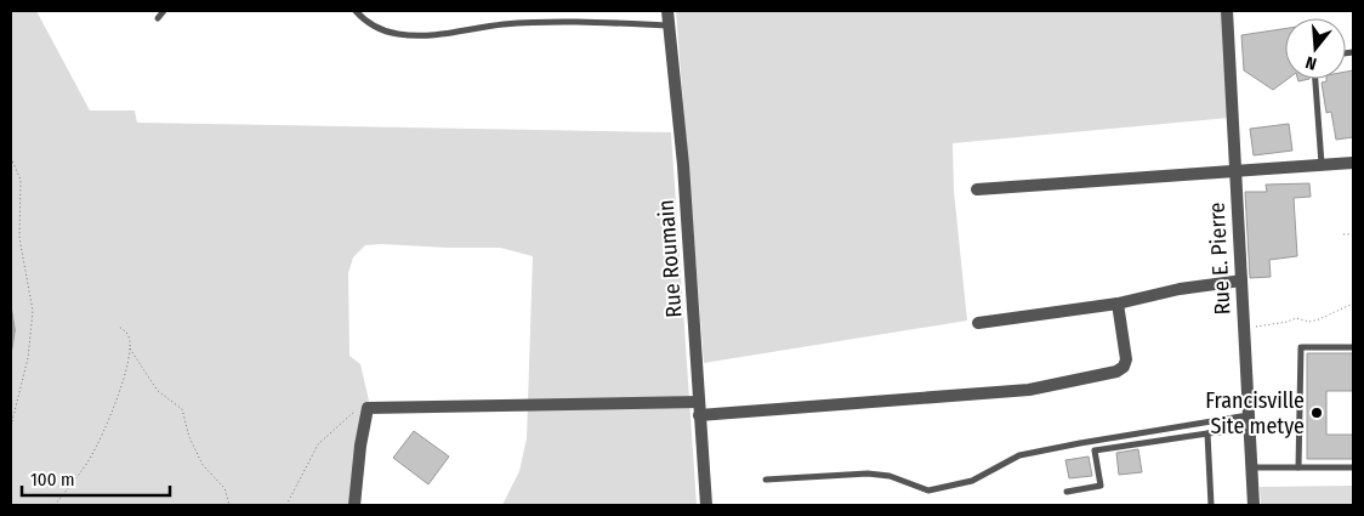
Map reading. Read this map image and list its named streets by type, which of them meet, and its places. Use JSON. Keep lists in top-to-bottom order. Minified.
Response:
{"streets":{"street":["Rue Roumain","Rue E. Pierre"]},"places":["Francisville Site metye"],"scale_bar":"100 m","north":"bottom"}
